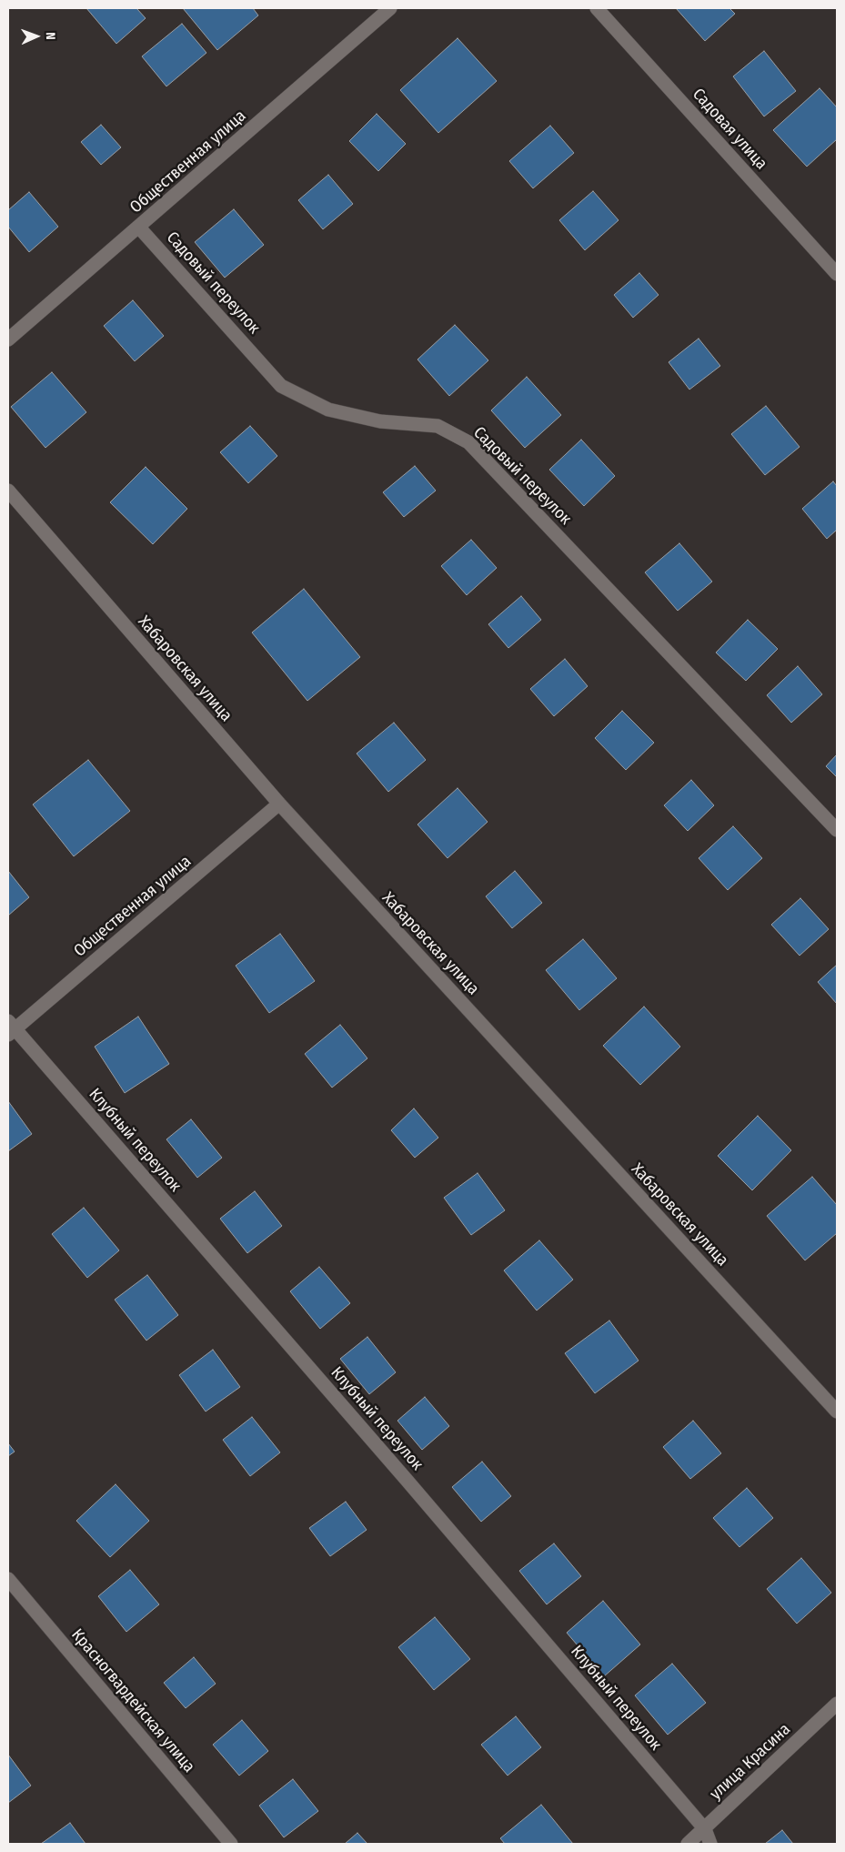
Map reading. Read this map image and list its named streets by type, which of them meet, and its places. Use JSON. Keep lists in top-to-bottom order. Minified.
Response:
{"streets":{"street":["Садовая улица","Общественная улица","Садовый переулок","Хабаровская улица","Клубный переулок","Красногвардейская улица","улица Красина"]},"crossings":[["Общественная улица","Садовый переулок"],["Общественная улица","Хабаровская улица"],["Общественная улица","Клубный переулок"],["Клубный переулок","улица Красина"]],"north":"right"}
